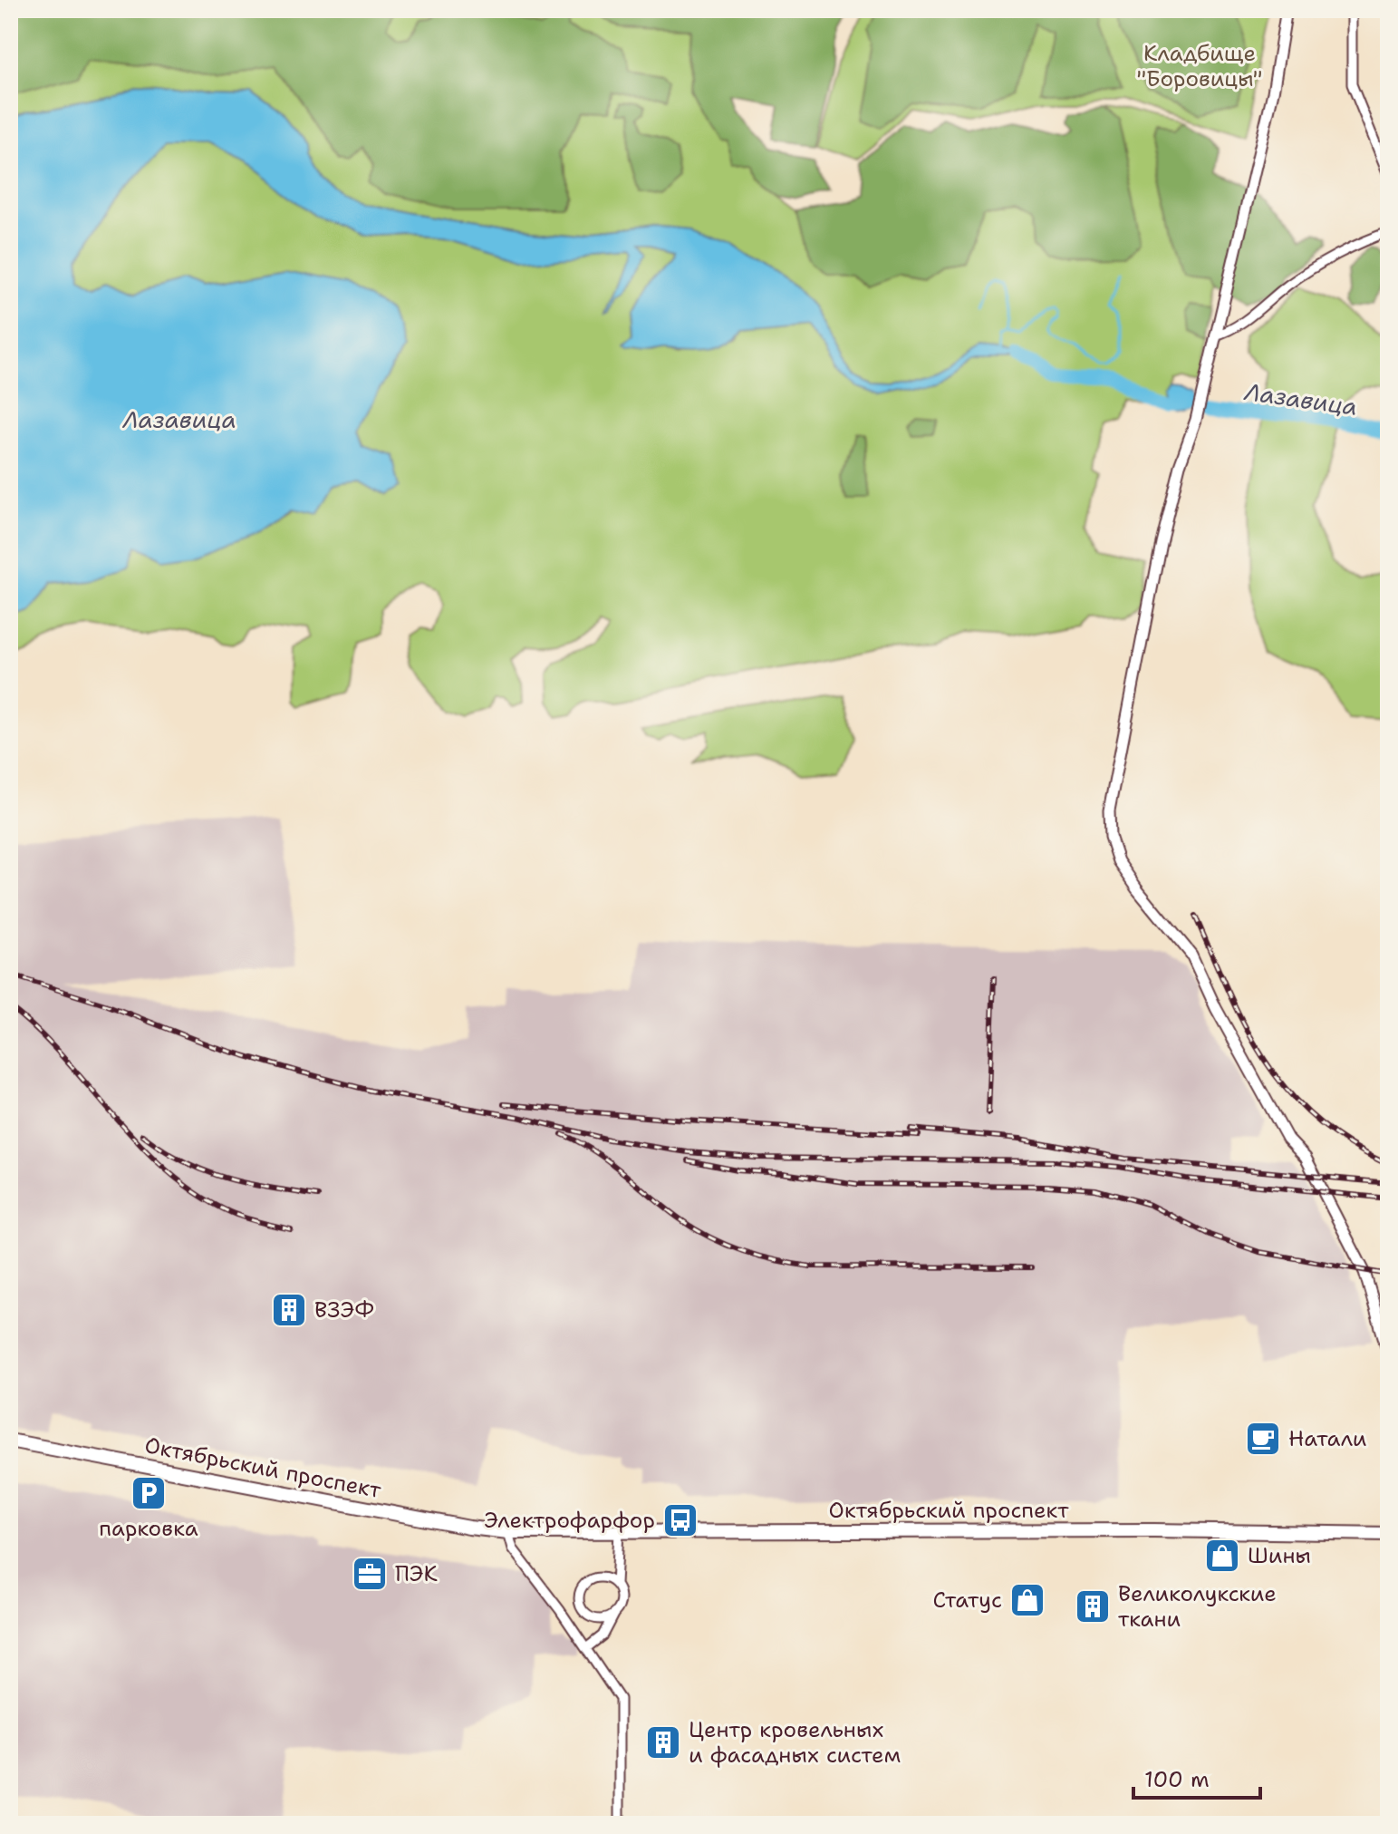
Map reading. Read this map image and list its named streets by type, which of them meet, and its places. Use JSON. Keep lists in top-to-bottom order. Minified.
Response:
{"streets":{"main road":["Октябрьский проспект"]},"water":["Лазавица"],"parks":["Кладбище \"Боровицы\""],"places":{"building":["ВЗЭФ","Великолукские ткани","Центр кровельных и фасадных систем"],"cafe":["Натали"],"parking":["парковка"],"bus stop":["Электрофарфор"],"shop":["Шины","Статус"],"office":["ПЭК"]},"scale_bar":"100 m"}
